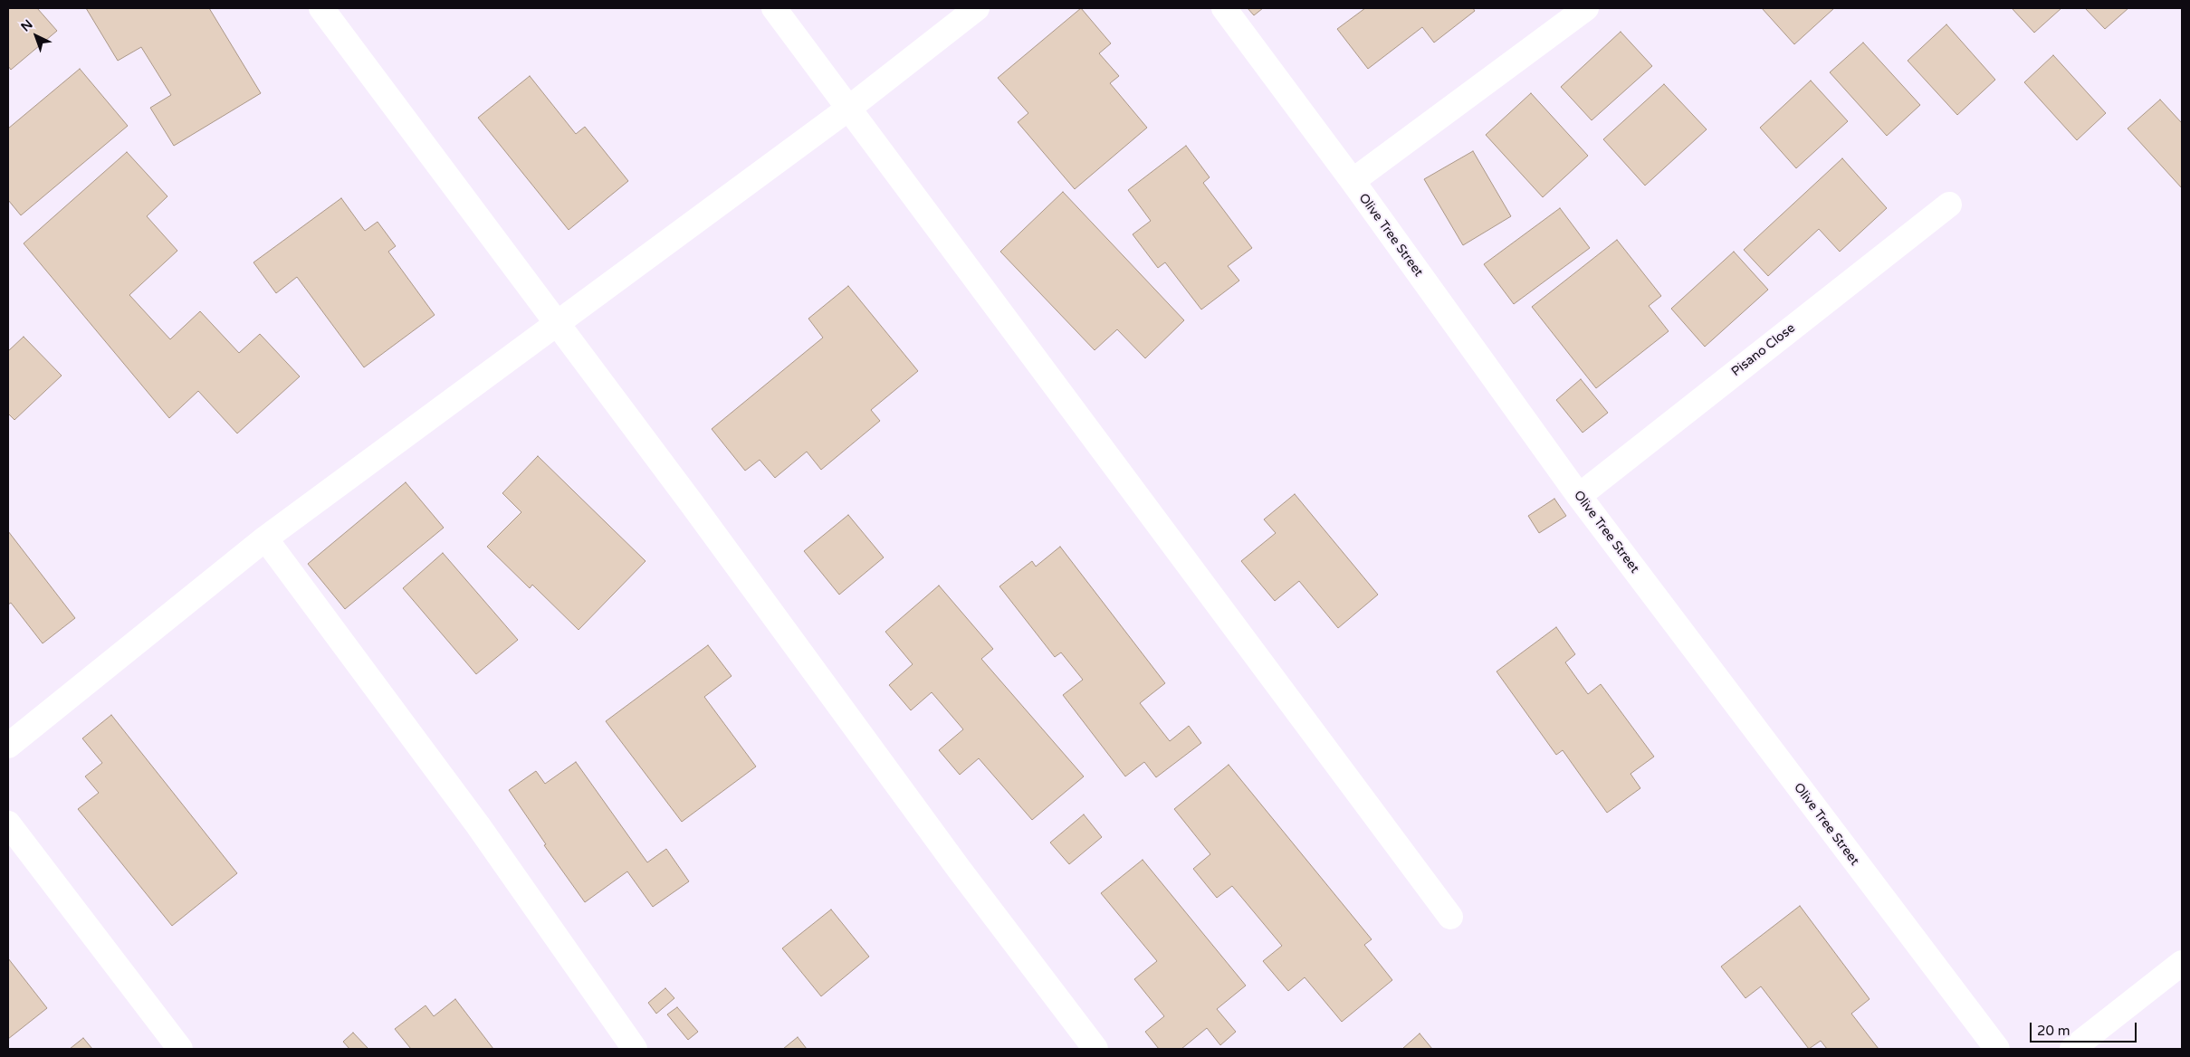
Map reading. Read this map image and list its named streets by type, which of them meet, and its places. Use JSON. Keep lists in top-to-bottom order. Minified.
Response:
{"streets":{"street":["Olive Tree Street","Pisano Close"]},"crossings":[["Olive Tree Street","Pisano Close"]],"scale_bar":"20 m","north":"top left"}
